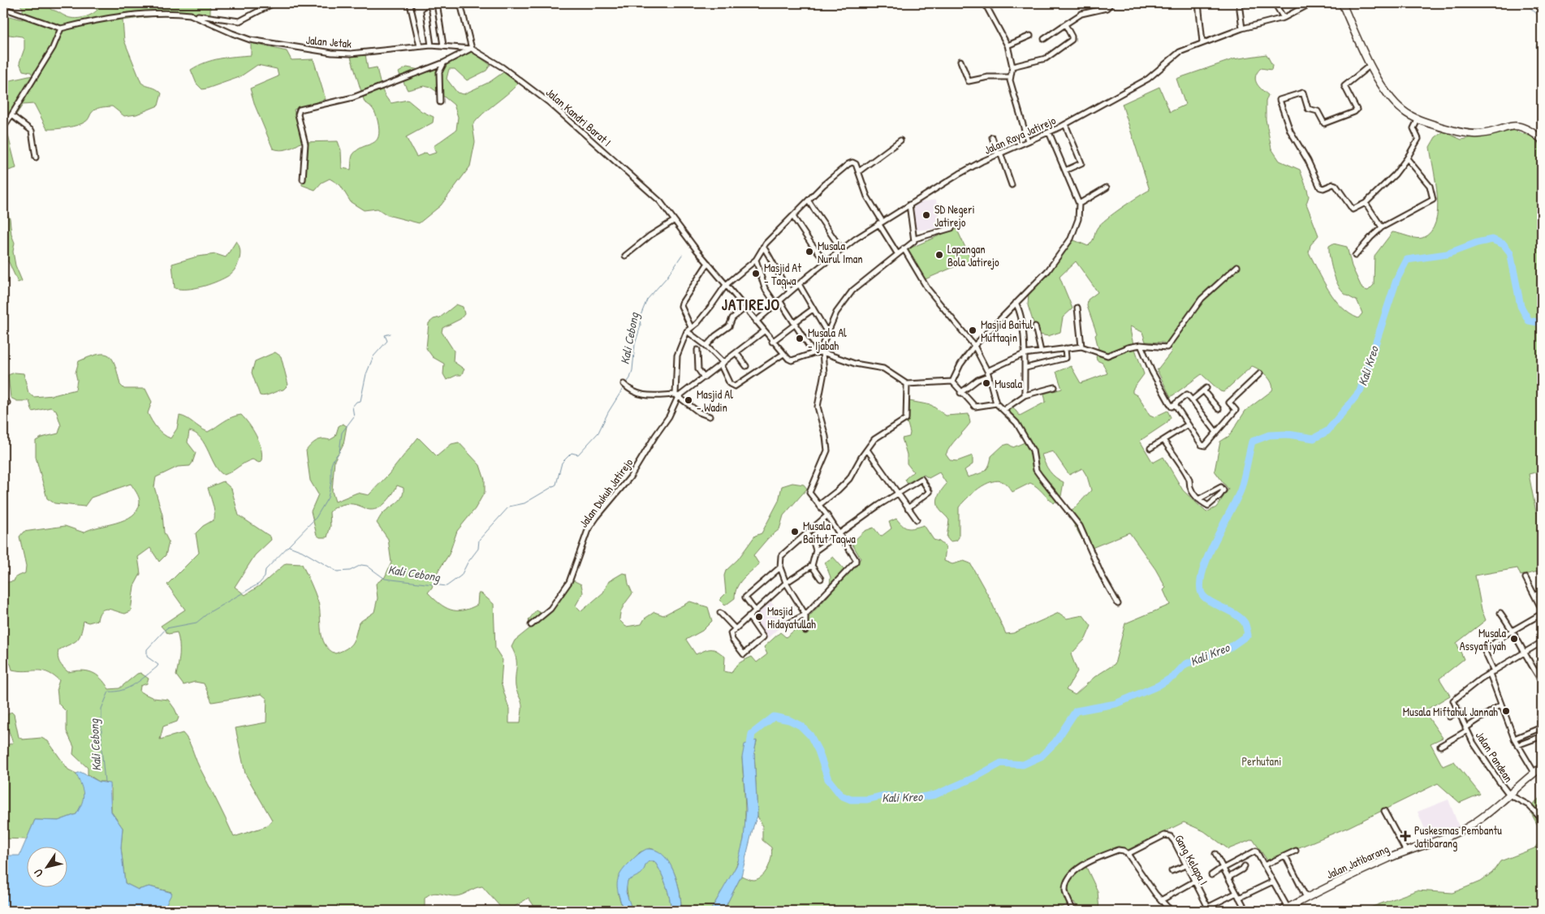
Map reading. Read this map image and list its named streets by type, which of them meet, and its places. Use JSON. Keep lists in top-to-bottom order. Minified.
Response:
{"streets":{"main road":["Jalan Jatibarang"],"street":["Jalan Jetak","Jalan Kandri Barat I","Jalan Raya Jatirejo","Jalan Dukuh Jatirejo","Jalan Pandean","Gang Kelapa I"]},"crossings":[["Jalan Jetak","Jalan Kandri Barat I"],["Jalan Pandean","Jalan Jatibarang"]],"districts":["JATIREJO"],"water":["Kali Cebong","Kali Kreo"],"parks":["Perhutani"],"places":{"other":["SD Negeri Jatirejo","Musala Nurul Iman","Lapangan Bola Jatirejo","Masjid At - Taqwa","Masjid Baitul Muttaqin","Musala Al - Ijabah","Musala","Masjid Al - Wadin","Musala Baitut Taqwa","Masjid Hidayatullah","Musala Assyafi'iyah","Musala Miftahul Jannah"],"health":["Puskesmas Pembantu Jatibarang"]},"north":"bottom left"}
